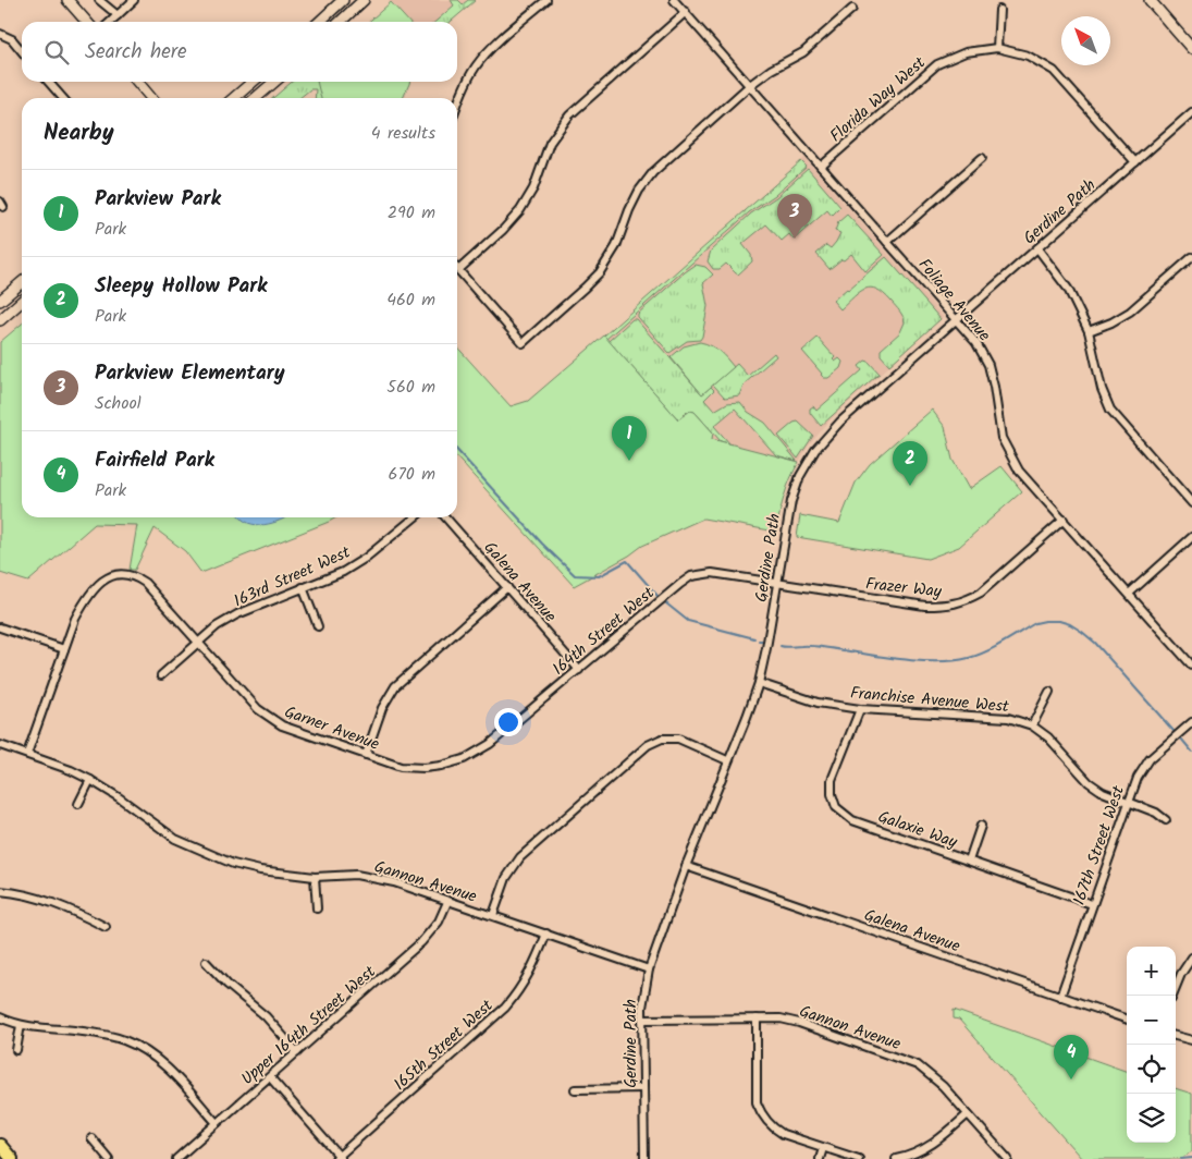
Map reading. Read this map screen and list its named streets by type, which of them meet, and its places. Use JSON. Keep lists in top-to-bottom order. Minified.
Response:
{"streets":{"street":["Florida Way West","Gerdine Path","Foliage Avenue","163rd Street West","Galena Avenue","Frazer Way","164th Street West","Franchise Avenue West","Garner Avenue","Galaxie Way","167th Street West","Gannon Avenue","Upper 164th Street West","165th Street West"]},"crossings":[["Florida Way West","Gerdine Path"],["Florida Way West","Foliage Avenue"],["Gerdine Path","Foliage Avenue"],["Gerdine Path","Galena Avenue"],["Gerdine Path","Frazer Way"],["Gerdine Path","164th Street West"],["Gerdine Path","Franchise Avenue West"],["Gerdine Path","Gannon Avenue"],["Foliage Avenue","Frazer Way"],["163rd Street West","Garner Avenue"],["Galena Avenue","164th Street West"],["Galena Avenue","167th Street West"],["Frazer Way","164th Street West"],["164th Street West","Garner Avenue"],["Franchise Avenue West","Galaxie Way"],["Franchise Avenue West","167th Street West"],["Galaxie Way","167th Street West"],["Gannon Avenue","Upper 164th Street West"],["Gannon Avenue","165th Street West"]],"north":"top left","page":{"search":"Search here","heading":["Nearby","4 results"],"list":[{"mark":"1","name":"Parkview Park","note":"Park","value":"290 m"},{"mark":"2","name":"Sleepy Hollow Park","note":"Park","value":"460 m"},{"mark":"3","name":"Parkview Elementary","note":"School","value":"560 m"},{"mark":"4","name":"Fairfield Park","note":"Park","value":"670 m"}],"pins":["3","1","2","4"],"map_buttons":["+","−"]}}
